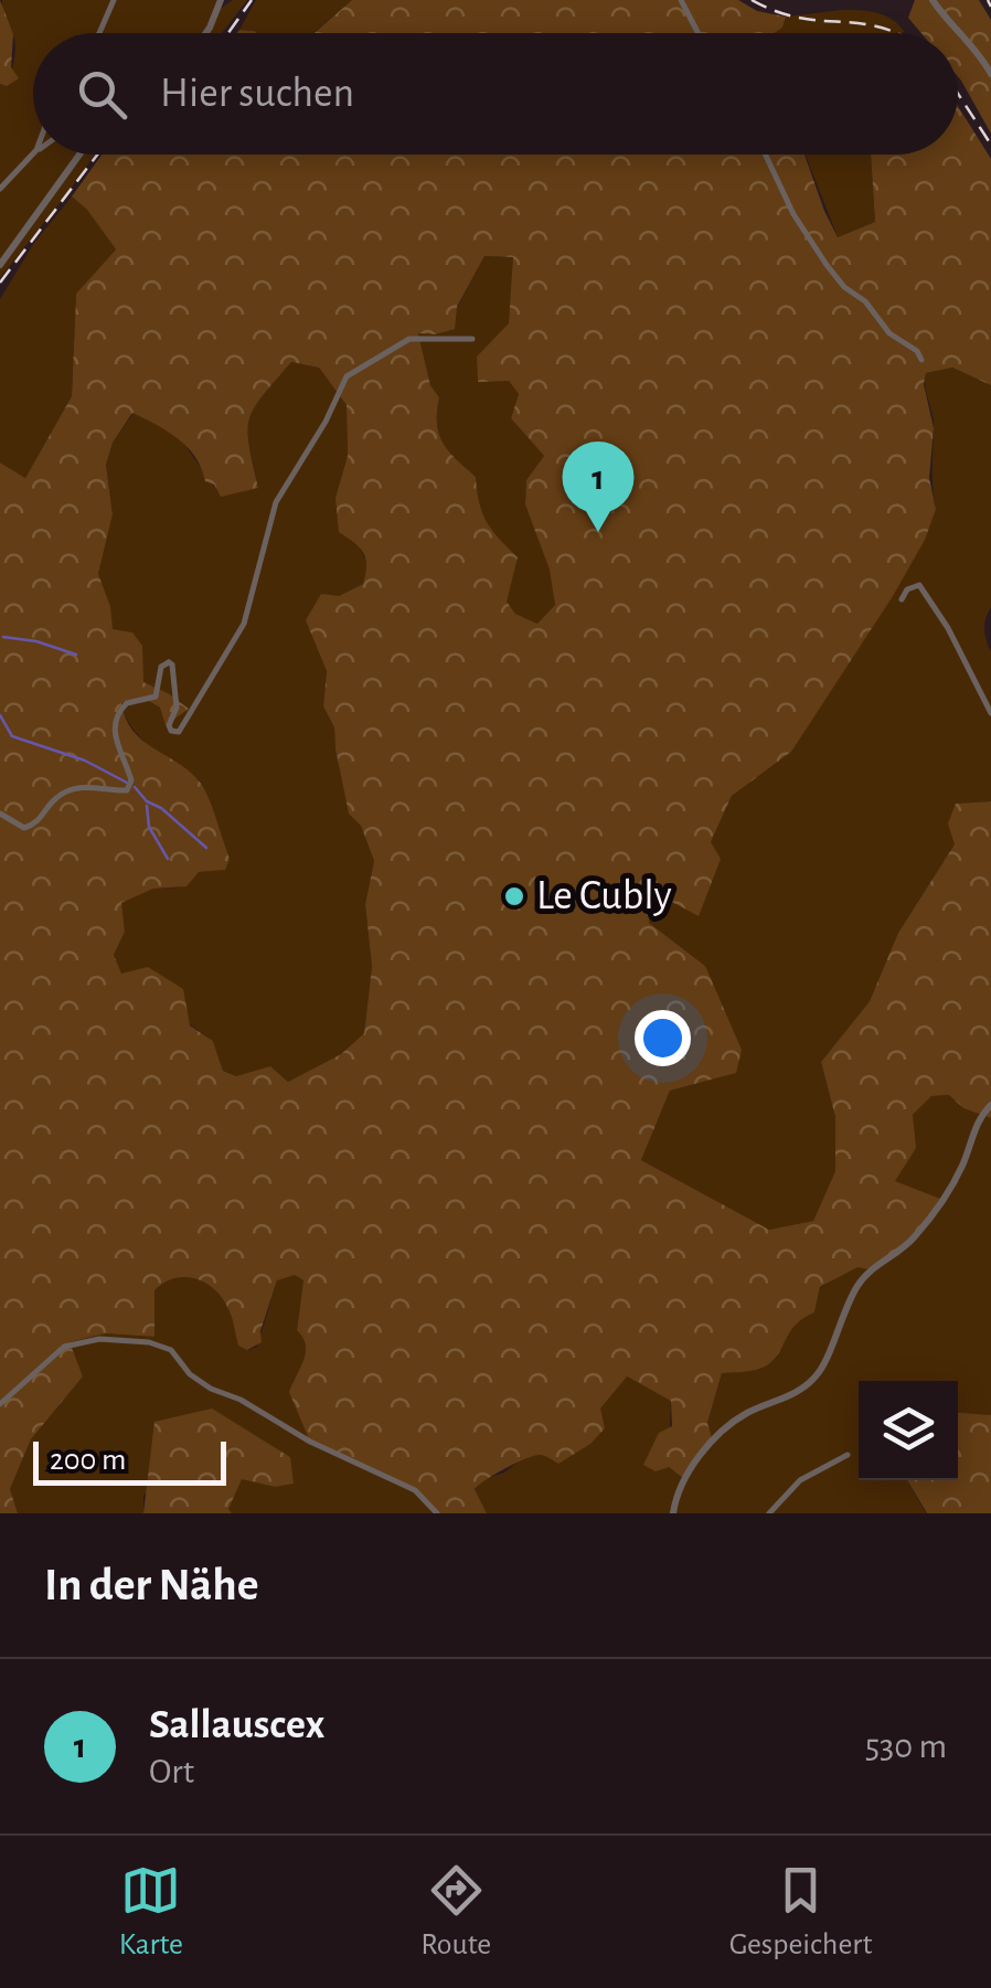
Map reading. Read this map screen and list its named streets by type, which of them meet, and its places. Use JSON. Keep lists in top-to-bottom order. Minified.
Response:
{"places":["Le Cubly"],"scale_bar":"200 m","page":{"search":"Hier suchen","pins":"1","scale":"200 m","heading":"In der Nähe","list":[{"mark":"1","name":"Sallauscex","note":"Ort","value":"530 m"}],"nav":["Karte","Route","Gespeichert"]}}
